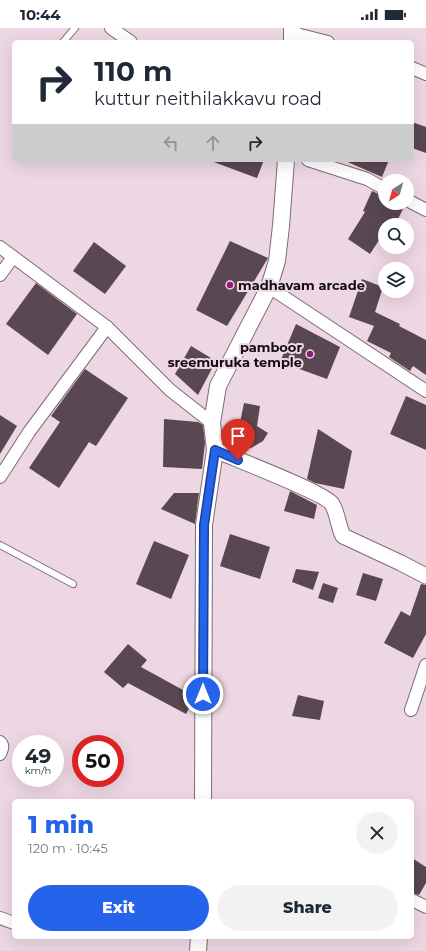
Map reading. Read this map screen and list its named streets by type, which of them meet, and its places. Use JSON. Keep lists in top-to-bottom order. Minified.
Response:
{"places":["madhavam arcade","pamboor sreemuruka temple"],"north":"bottom left","page":{"status":"10:44","turn":["110 m","kuttur neithilakkavu road"],"speed":"49 km/h","limit":"50","heading":["1 min","120 m · 10:45"],"buttons":["Exit","Share"]}}
